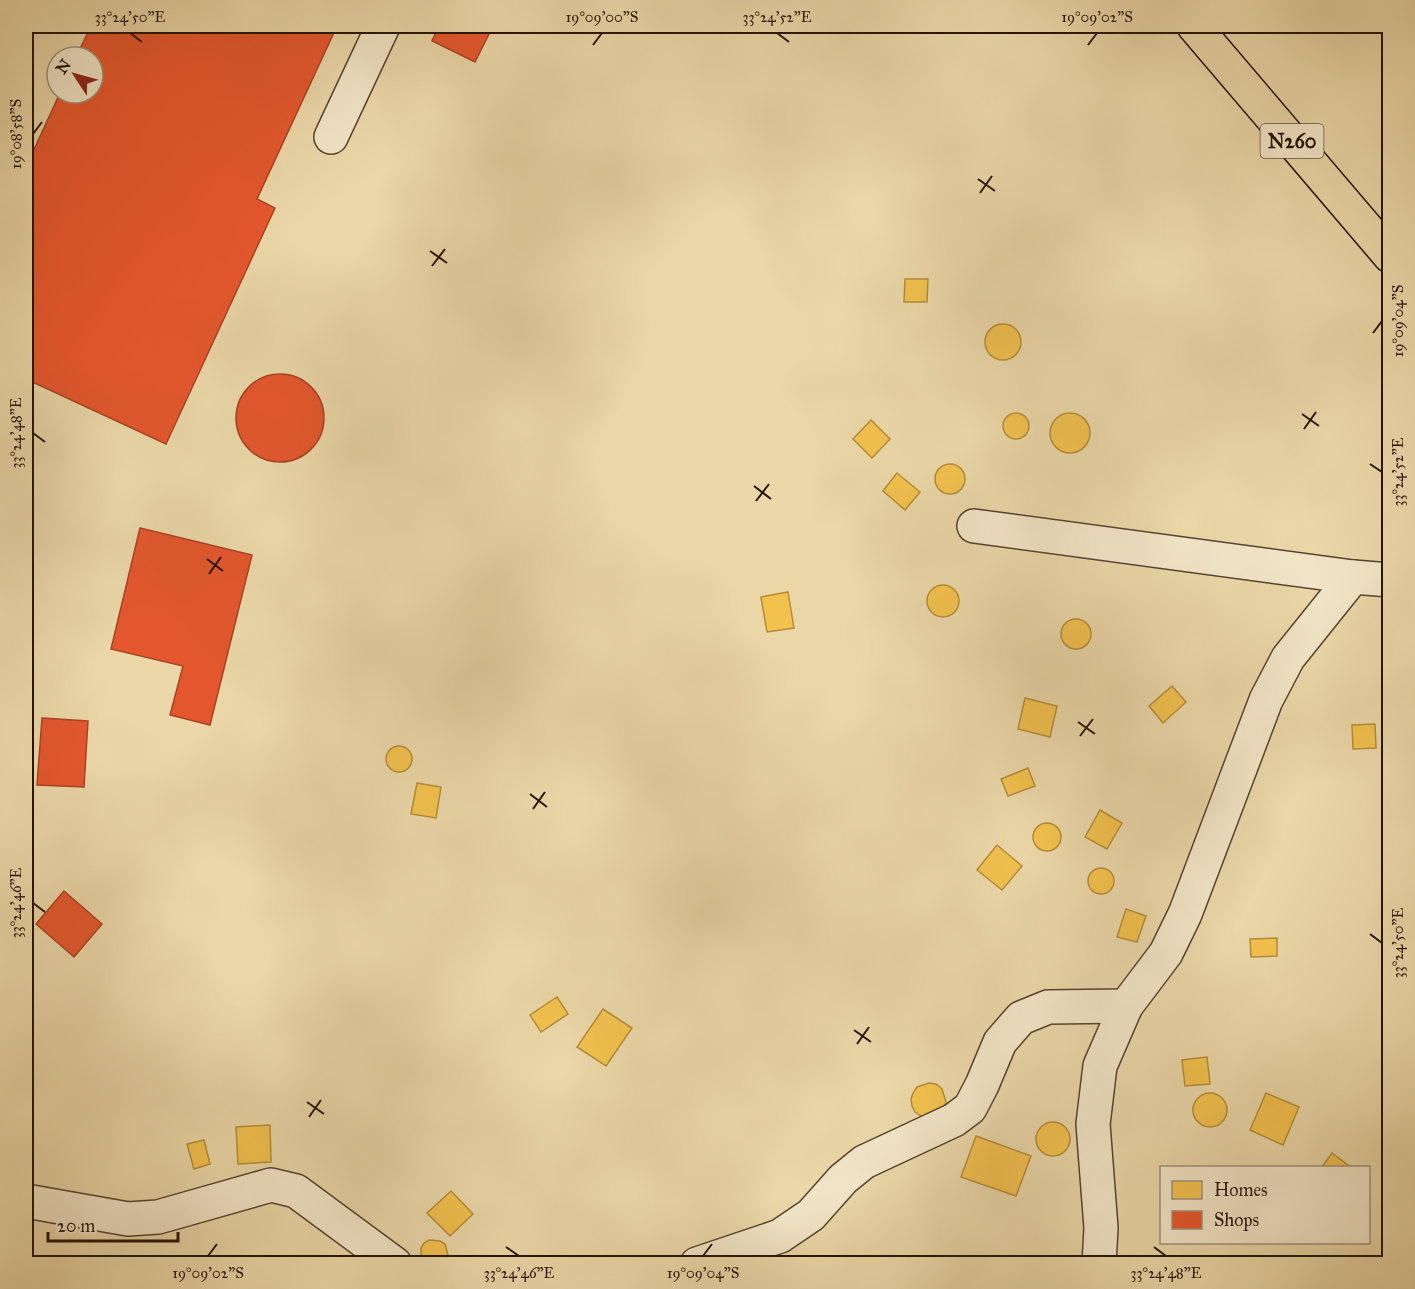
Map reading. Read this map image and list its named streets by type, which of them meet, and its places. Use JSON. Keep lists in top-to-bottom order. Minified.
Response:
{"streets":{"main road":["N260"]},"legend":["Homes","Shops"],"scale_bar":"20 m","north":"top left","coordinates":["33°24'50\"E","19°09'00\"S","33°24'52\"E","19°09'02\"S","19°08'58\"S","19°09'04\"S","33°24'48\"E","33°24'46\"E"]}
